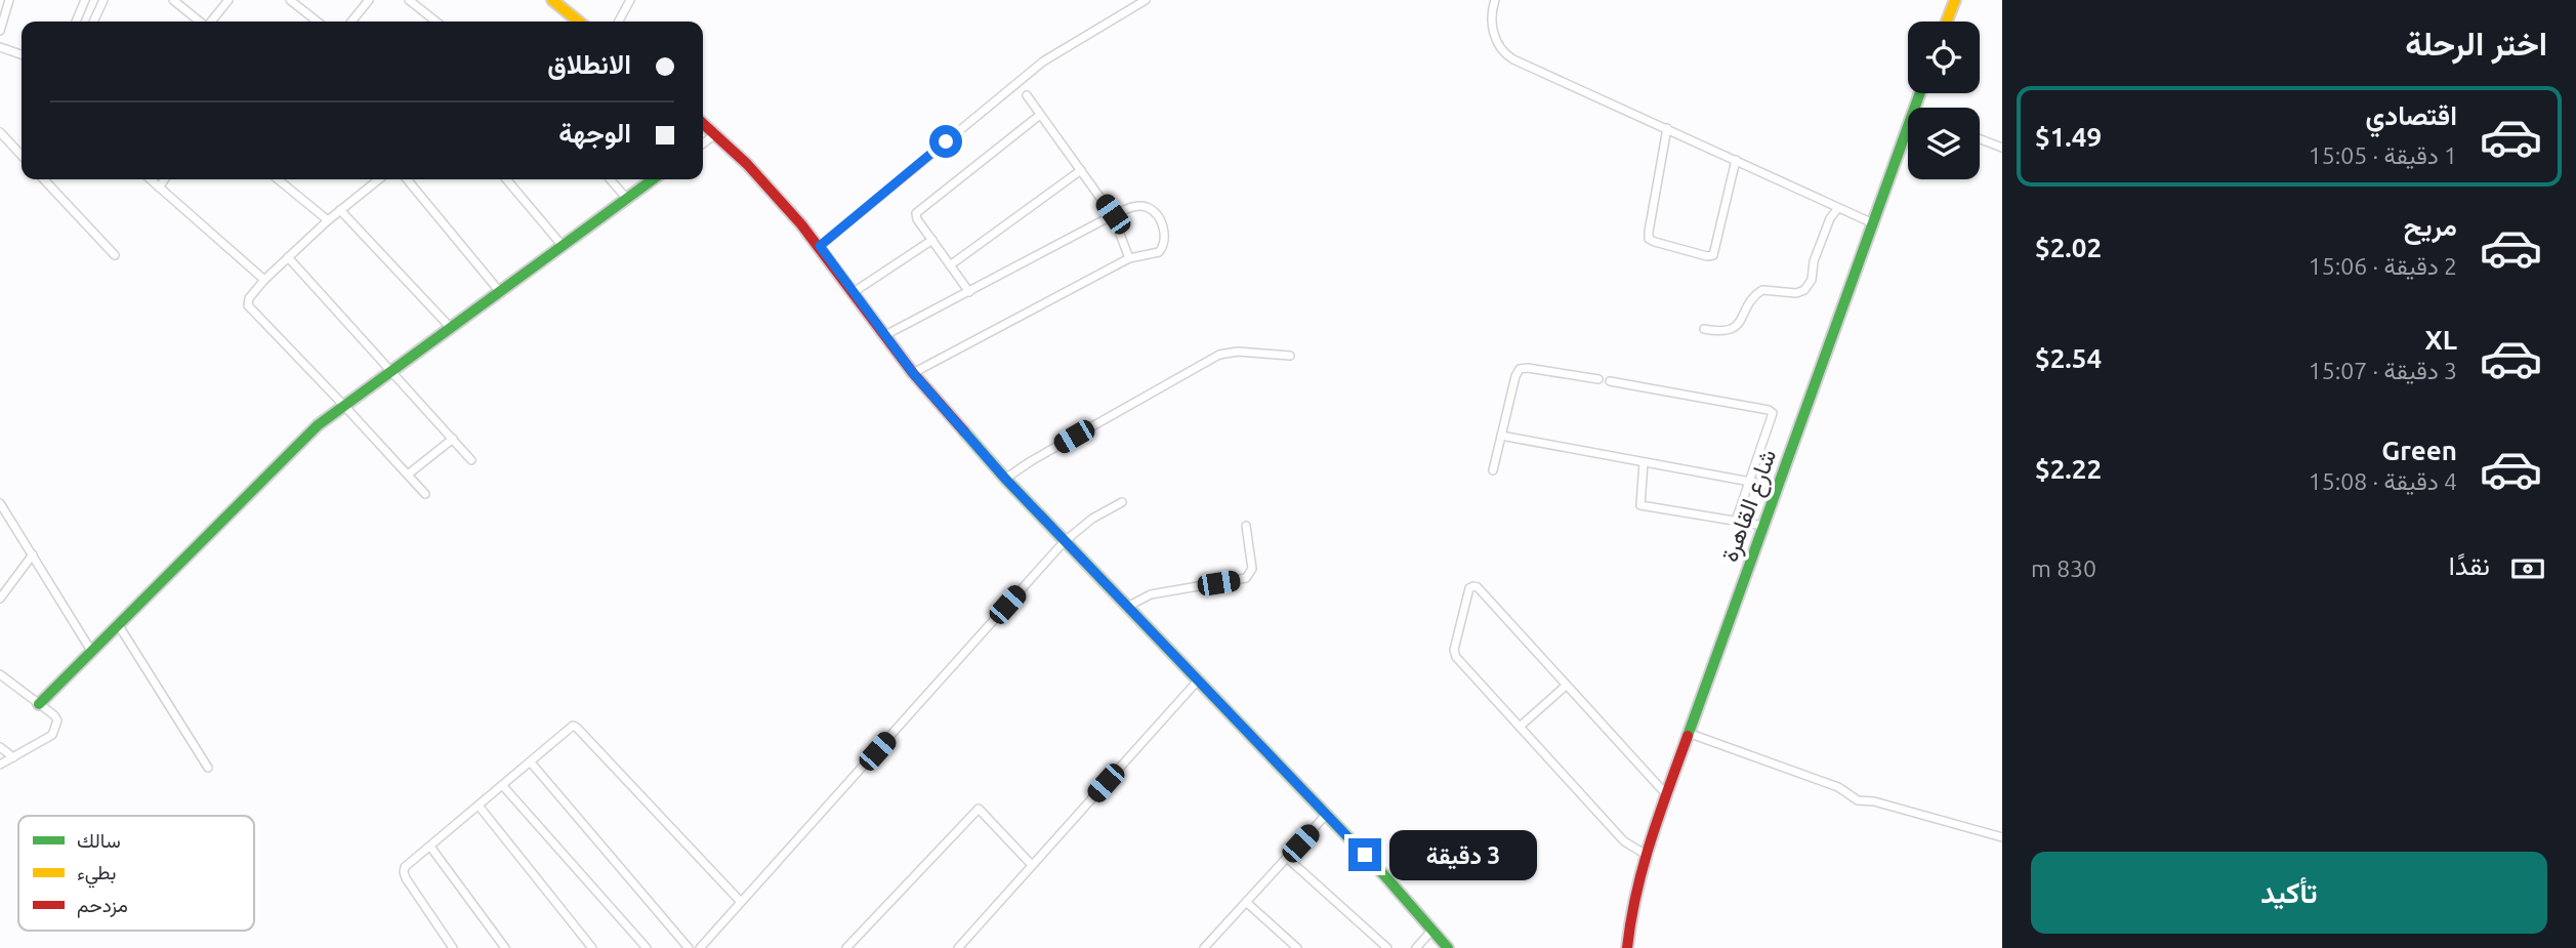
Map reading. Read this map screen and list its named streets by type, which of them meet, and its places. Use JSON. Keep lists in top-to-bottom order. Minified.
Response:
{"streets":{"main road":["شارع القاهرة"]},"legend":["سالك","بطيء","مزدحم"],"page":{"heading":"اختر الرحلة","banner":["الانطلاق","الوجهة"],"list":[{"name":"اقتصادي","note":"1 دقيقة · 15:05","value":"$1.49"},{"name":"مريح","note":"2 دقيقة · 15:06","value":"$2.02"},{"name":"XL","note":"3 دقيقة · 15:07","value":"$2.54"},{"name":"Green","note":"4 دقيقة · 15:08","value":"$2.22"}],"pay":["نقدًا","830 m"],"bubble":"3 دقيقة","buttons":"تأكيد"}}
